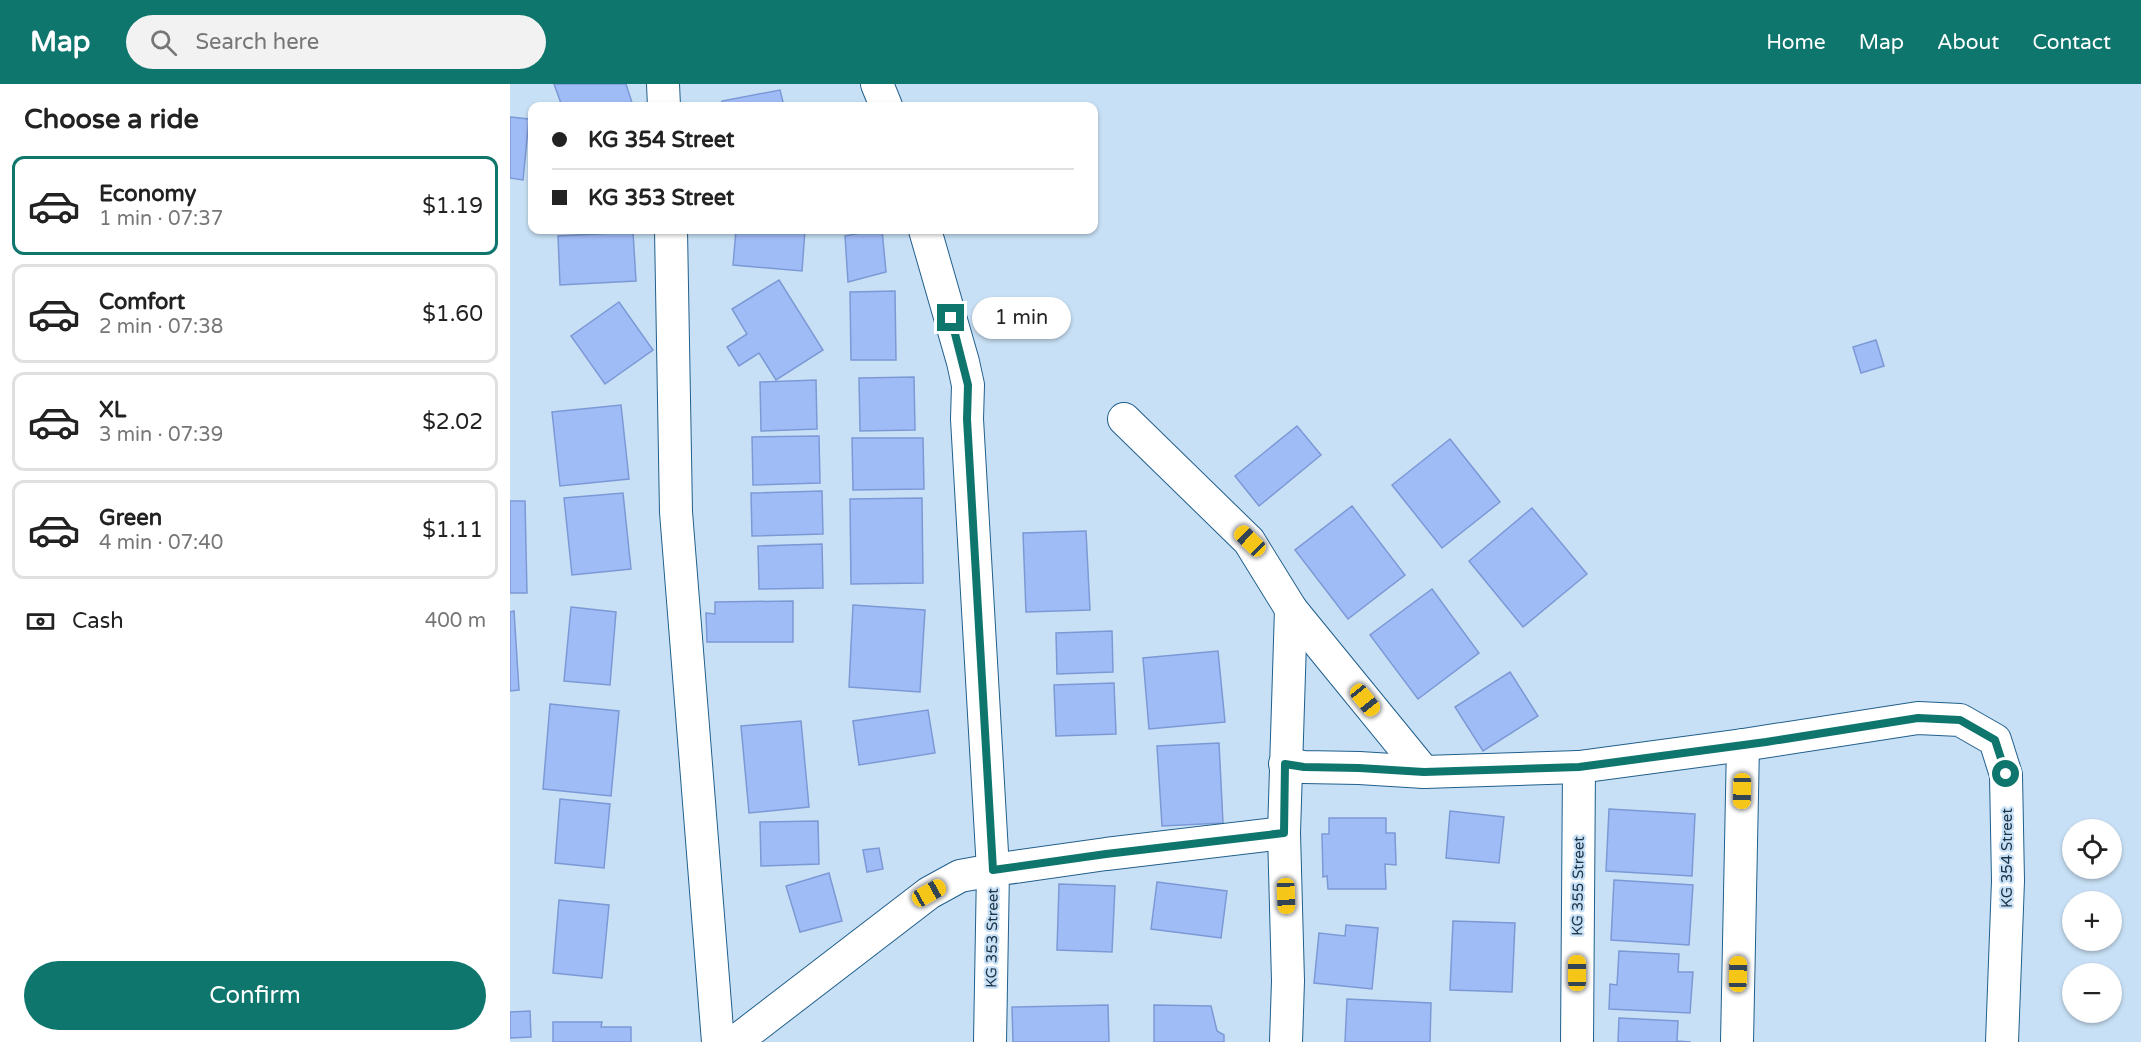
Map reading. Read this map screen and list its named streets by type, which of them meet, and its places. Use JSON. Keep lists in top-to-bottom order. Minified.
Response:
{"streets":{"street":["KG 354 Street","KG 355 Street","KG 353 Street"]},"crossings":[["KG 354 Street","KG 355 Street"]],"page":{"header":"Map","search":"Search here","nav":["Home","Map","About","Contact"],"heading":"Choose a ride","banner":["KG 354 Street","KG 353 Street"],"list":[{"name":"Economy","note":"1 min · 07:37","value":"$1.19"},{"name":"Comfort","note":"2 min · 07:38","value":"$1.60"},{"name":"XL","note":"3 min · 07:39","value":"$2.02"},{"name":"Green","note":"4 min · 07:40","value":"$1.11"}],"bubble":"1 min","pay":["Cash","400 m"],"map_buttons":["+","−"],"buttons":"Confirm"}}
